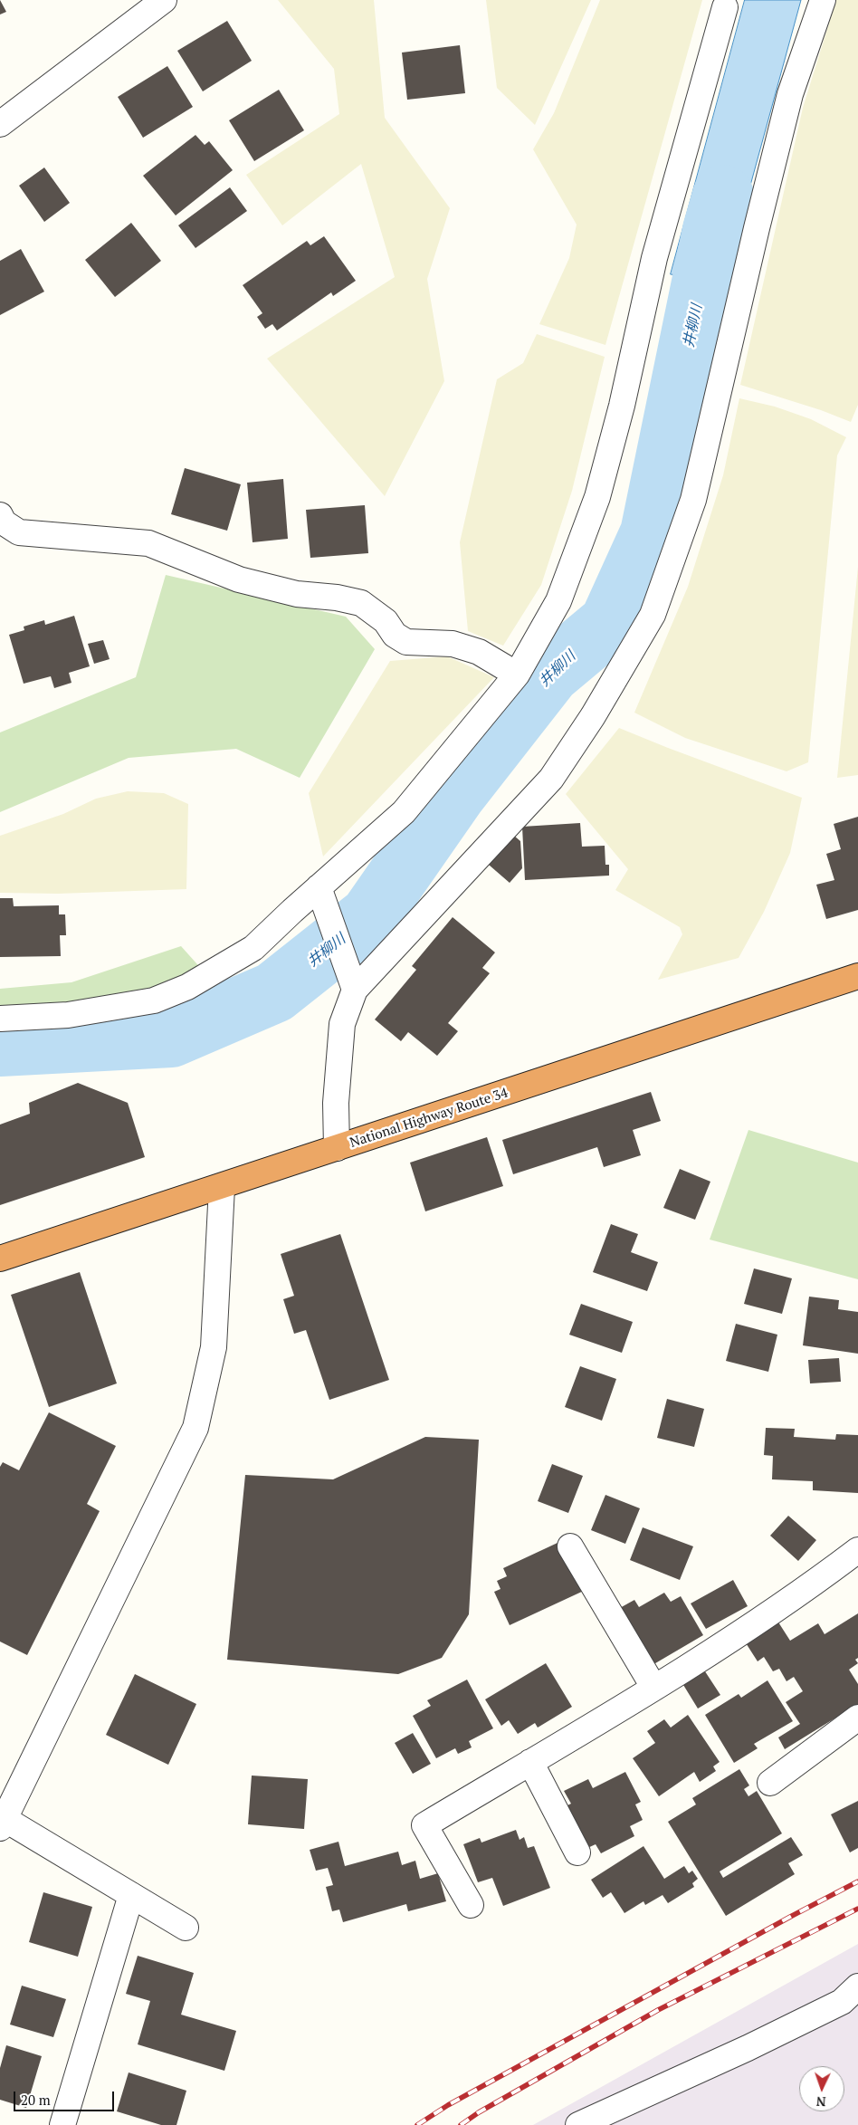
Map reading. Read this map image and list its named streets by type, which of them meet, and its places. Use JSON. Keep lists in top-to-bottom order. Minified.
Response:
{"streets":{"highway":["National Highway Route 34"]},"water":["井柳川"],"scale_bar":"20 m","north":"bottom"}
